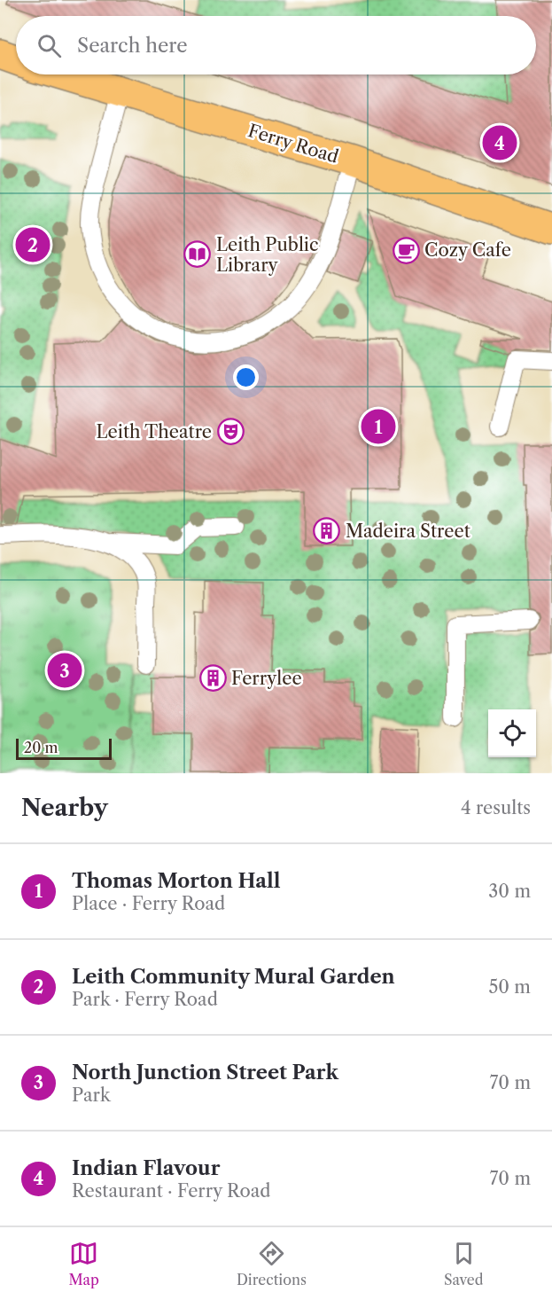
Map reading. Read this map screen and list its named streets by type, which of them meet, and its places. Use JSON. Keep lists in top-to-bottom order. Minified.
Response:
{"streets":{"main road":["Ferry Road"]},"places":{"cafe":["Cozy Cafe"],"library":["Leith Public Library"],"theatre":["Leith Theatre"],"building":["Madeira Street","Ferrylee"]},"scale_bar":"20 m","page":{"search":"Search here","pins":["4","2","1","3"],"scale":"20 m","heading":["Nearby","4 results"],"list":[{"mark":"1","name":"Thomas Morton Hall","note":"Place · Ferry Road","value":"30 m"},{"mark":"2","name":"Leith Community Mural Garden","note":"Park · Ferry Road","value":"50 m"},{"mark":"3","name":"North Junction Street Park","note":"Park","value":"70 m"},{"mark":"4","name":"Indian Flavour","note":"Restaurant · Ferry Road","value":"70 m"}],"nav":["Map","Directions","Saved"]}}
